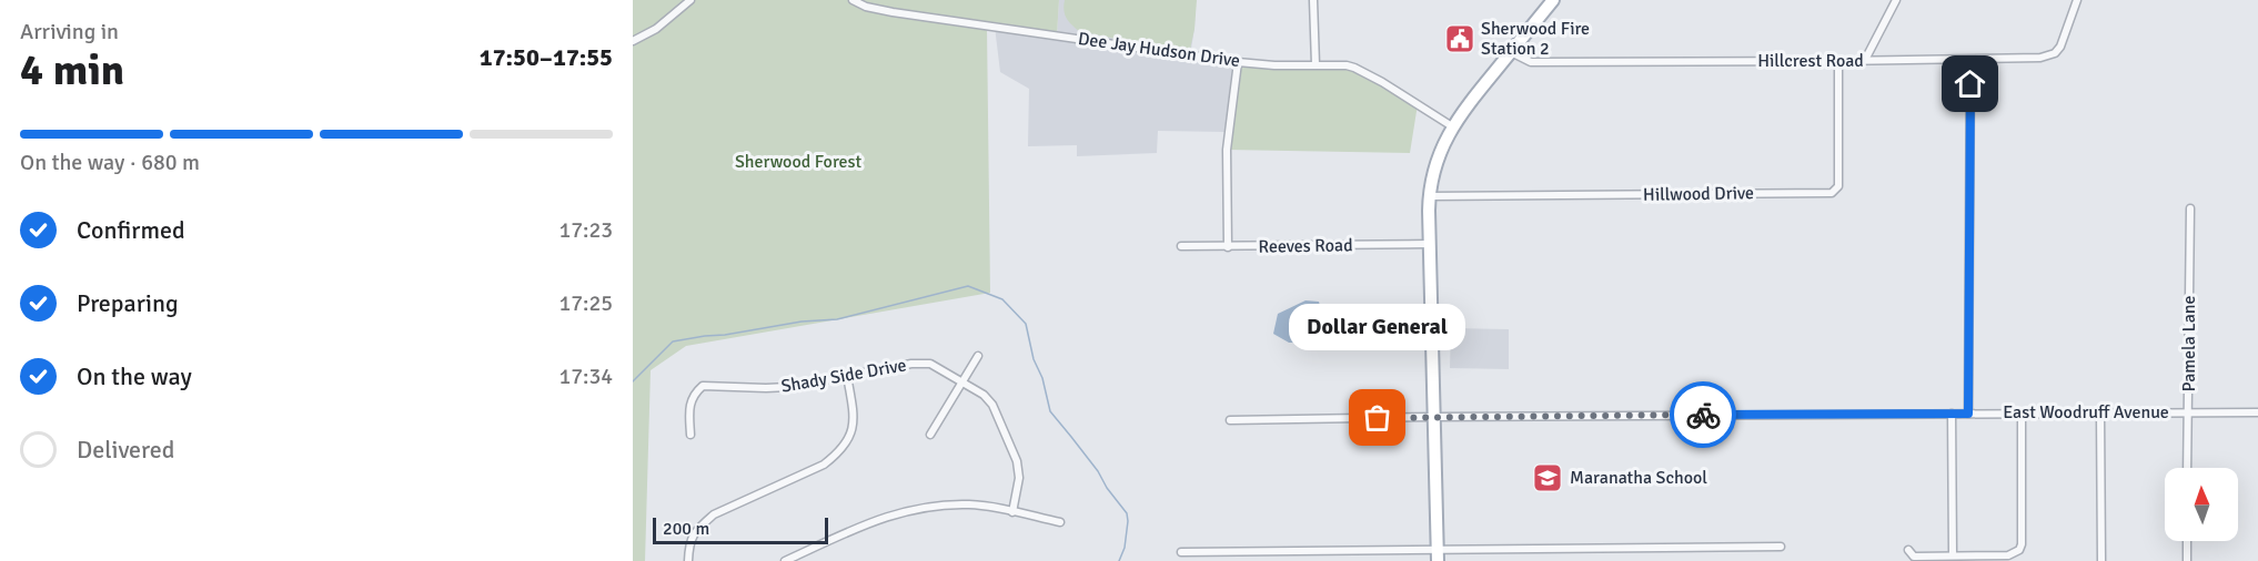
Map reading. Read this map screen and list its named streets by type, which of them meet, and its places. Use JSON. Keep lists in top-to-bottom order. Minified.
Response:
{"streets":{"street":["Dee Jay Hudson Drive","Hillcrest Road","Hillwood Drive","Reeves Road","Pamela Lane","Shady Side Drive","East Woodruff Avenue"]},"crossings":[["Hillcrest Road","Hillwood Drive"],["Pamela Lane","East Woodruff Avenue"]],"parks":["Sherwood Forest"],"places":{"public building":["Sherwood Fire Station 2"],"other":["Dollar General"],"school or university":["Maranatha School"]},"scale_bar":"200 m","north":"top","page":{"heading":["4 min","Arriving in","17:50–17:55"],"bar":"On the way · 680 m","list":[["Confirmed","17:23"],["Preparing","17:25"],["On the way","17:34"],"Delivered"],"bubble":"Dollar General","scale":"200 m"}}
